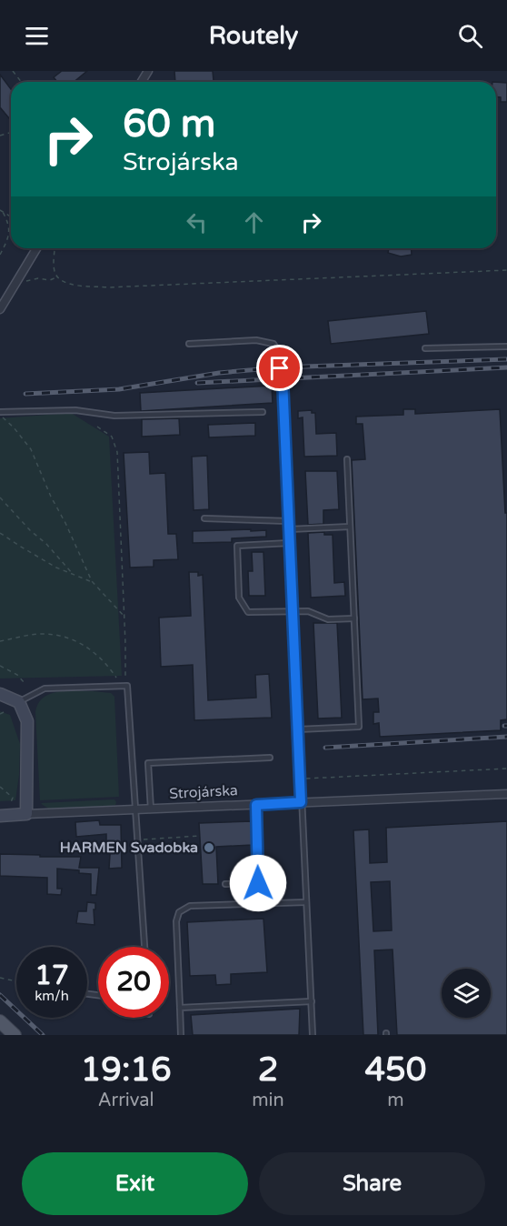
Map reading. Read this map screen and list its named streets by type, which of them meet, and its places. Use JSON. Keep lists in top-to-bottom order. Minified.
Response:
{"streets":{"main road":["Strojárska"]},"places":["HARMEN Svadobka"],"page":{"header":"Routely","turn":["60 m","Strojárska"],"speed":"17 km/h","limit":"20","eta":["19:16","Arrival","2","min","450","m"],"buttons":["Exit","Share"]}}
